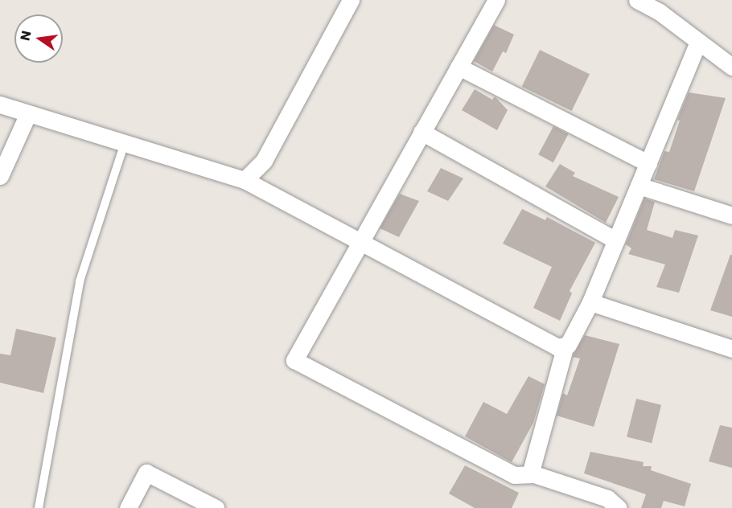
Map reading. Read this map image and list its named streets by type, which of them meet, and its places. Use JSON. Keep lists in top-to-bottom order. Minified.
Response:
{"north":"left"}
